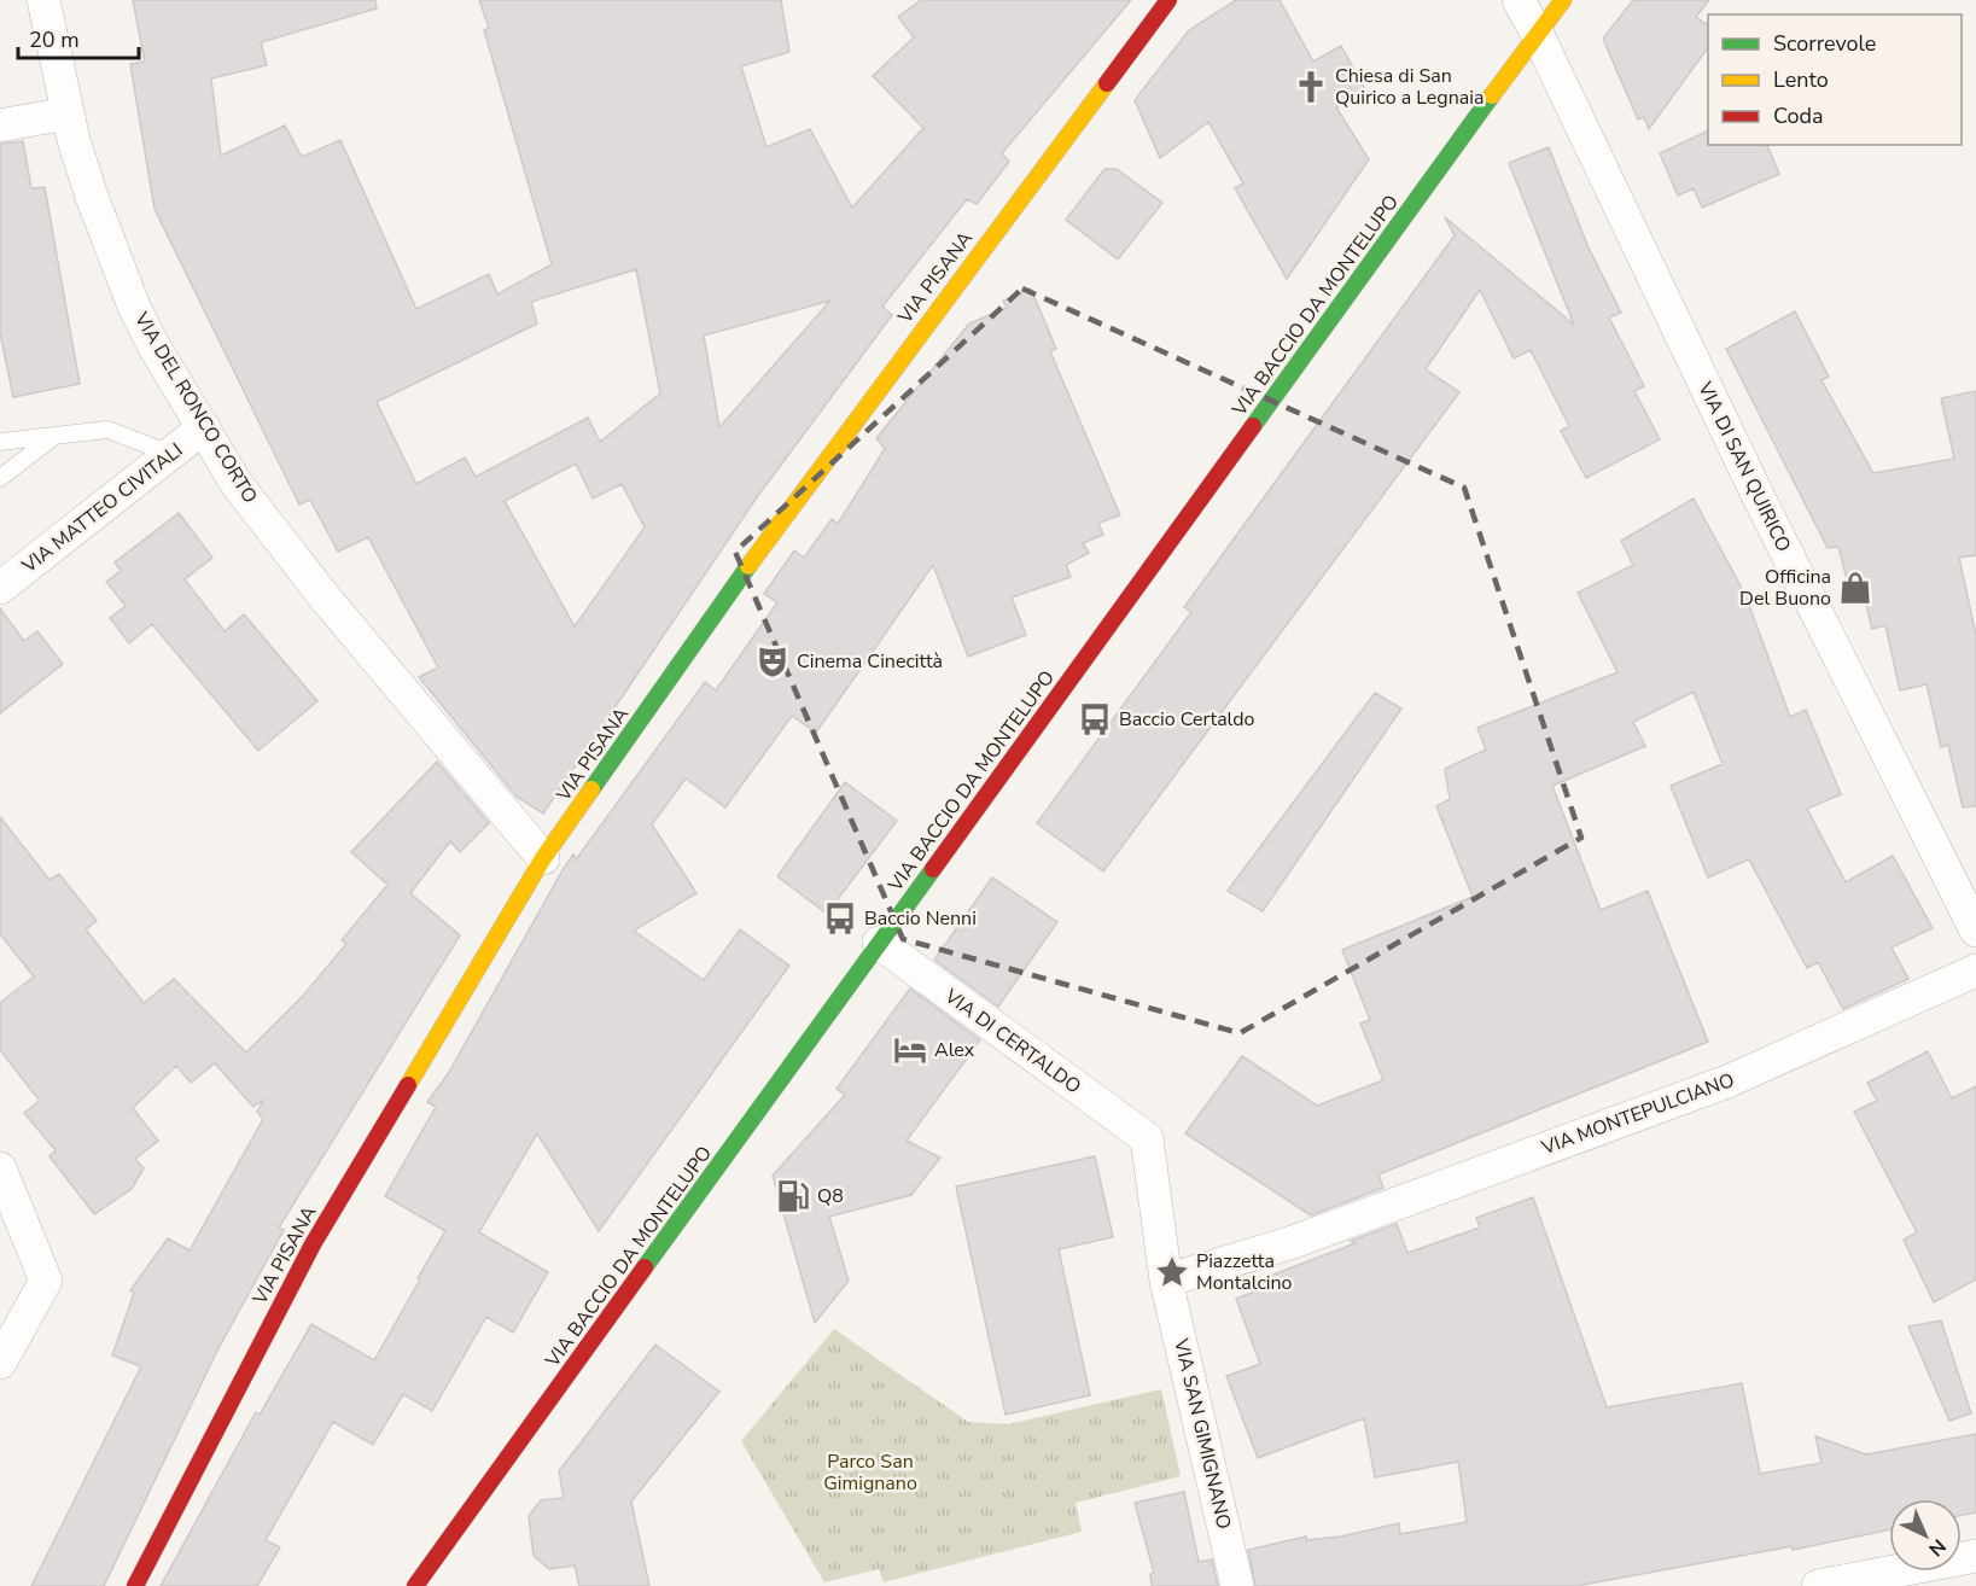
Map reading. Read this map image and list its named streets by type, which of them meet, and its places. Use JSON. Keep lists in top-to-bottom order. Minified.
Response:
{"streets":{"street":["VIA PISANA","VIA BACCIO DA MONTELUPO","VIA DEL RONCO CORTO","VIA DI SAN QUIRICO","VIA MATTEO CIVITALI","VIA DI CERTALDO","VIA MONTEPULCIANO","VIA SAN GIMIGNANO"]},"crossings":[["VIA PISANA","VIA DEL RONCO CORTO"],["VIA BACCIO DA MONTELUPO","VIA DI SAN QUIRICO"],["VIA BACCIO DA MONTELUPO","VIA DI CERTALDO"],["VIA DEL RONCO CORTO","VIA MATTEO CIVITALI"],["VIA DI CERTALDO","VIA MONTEPULCIANO"],["VIA DI CERTALDO","VIA SAN GIMIGNANO"],["VIA MONTEPULCIANO","VIA SAN GIMIGNANO"]],"parks":["Parco San Gimignano"],"places":{"church":["Chiesa di San Quirico a Legnaia"],"shop":["Officina Del Buono"],"theatre":["Cinema Cinecittà"],"bus stop":["Baccio Certaldo","Baccio Nenni"],"hotel":["Alex"],"fuel station":["Q8"],"place":["Piazzetta Montalcino"]},"legend":["Scorrevole","Lento","Coda"],"scale_bar":"20 m","north":"bottom right"}
